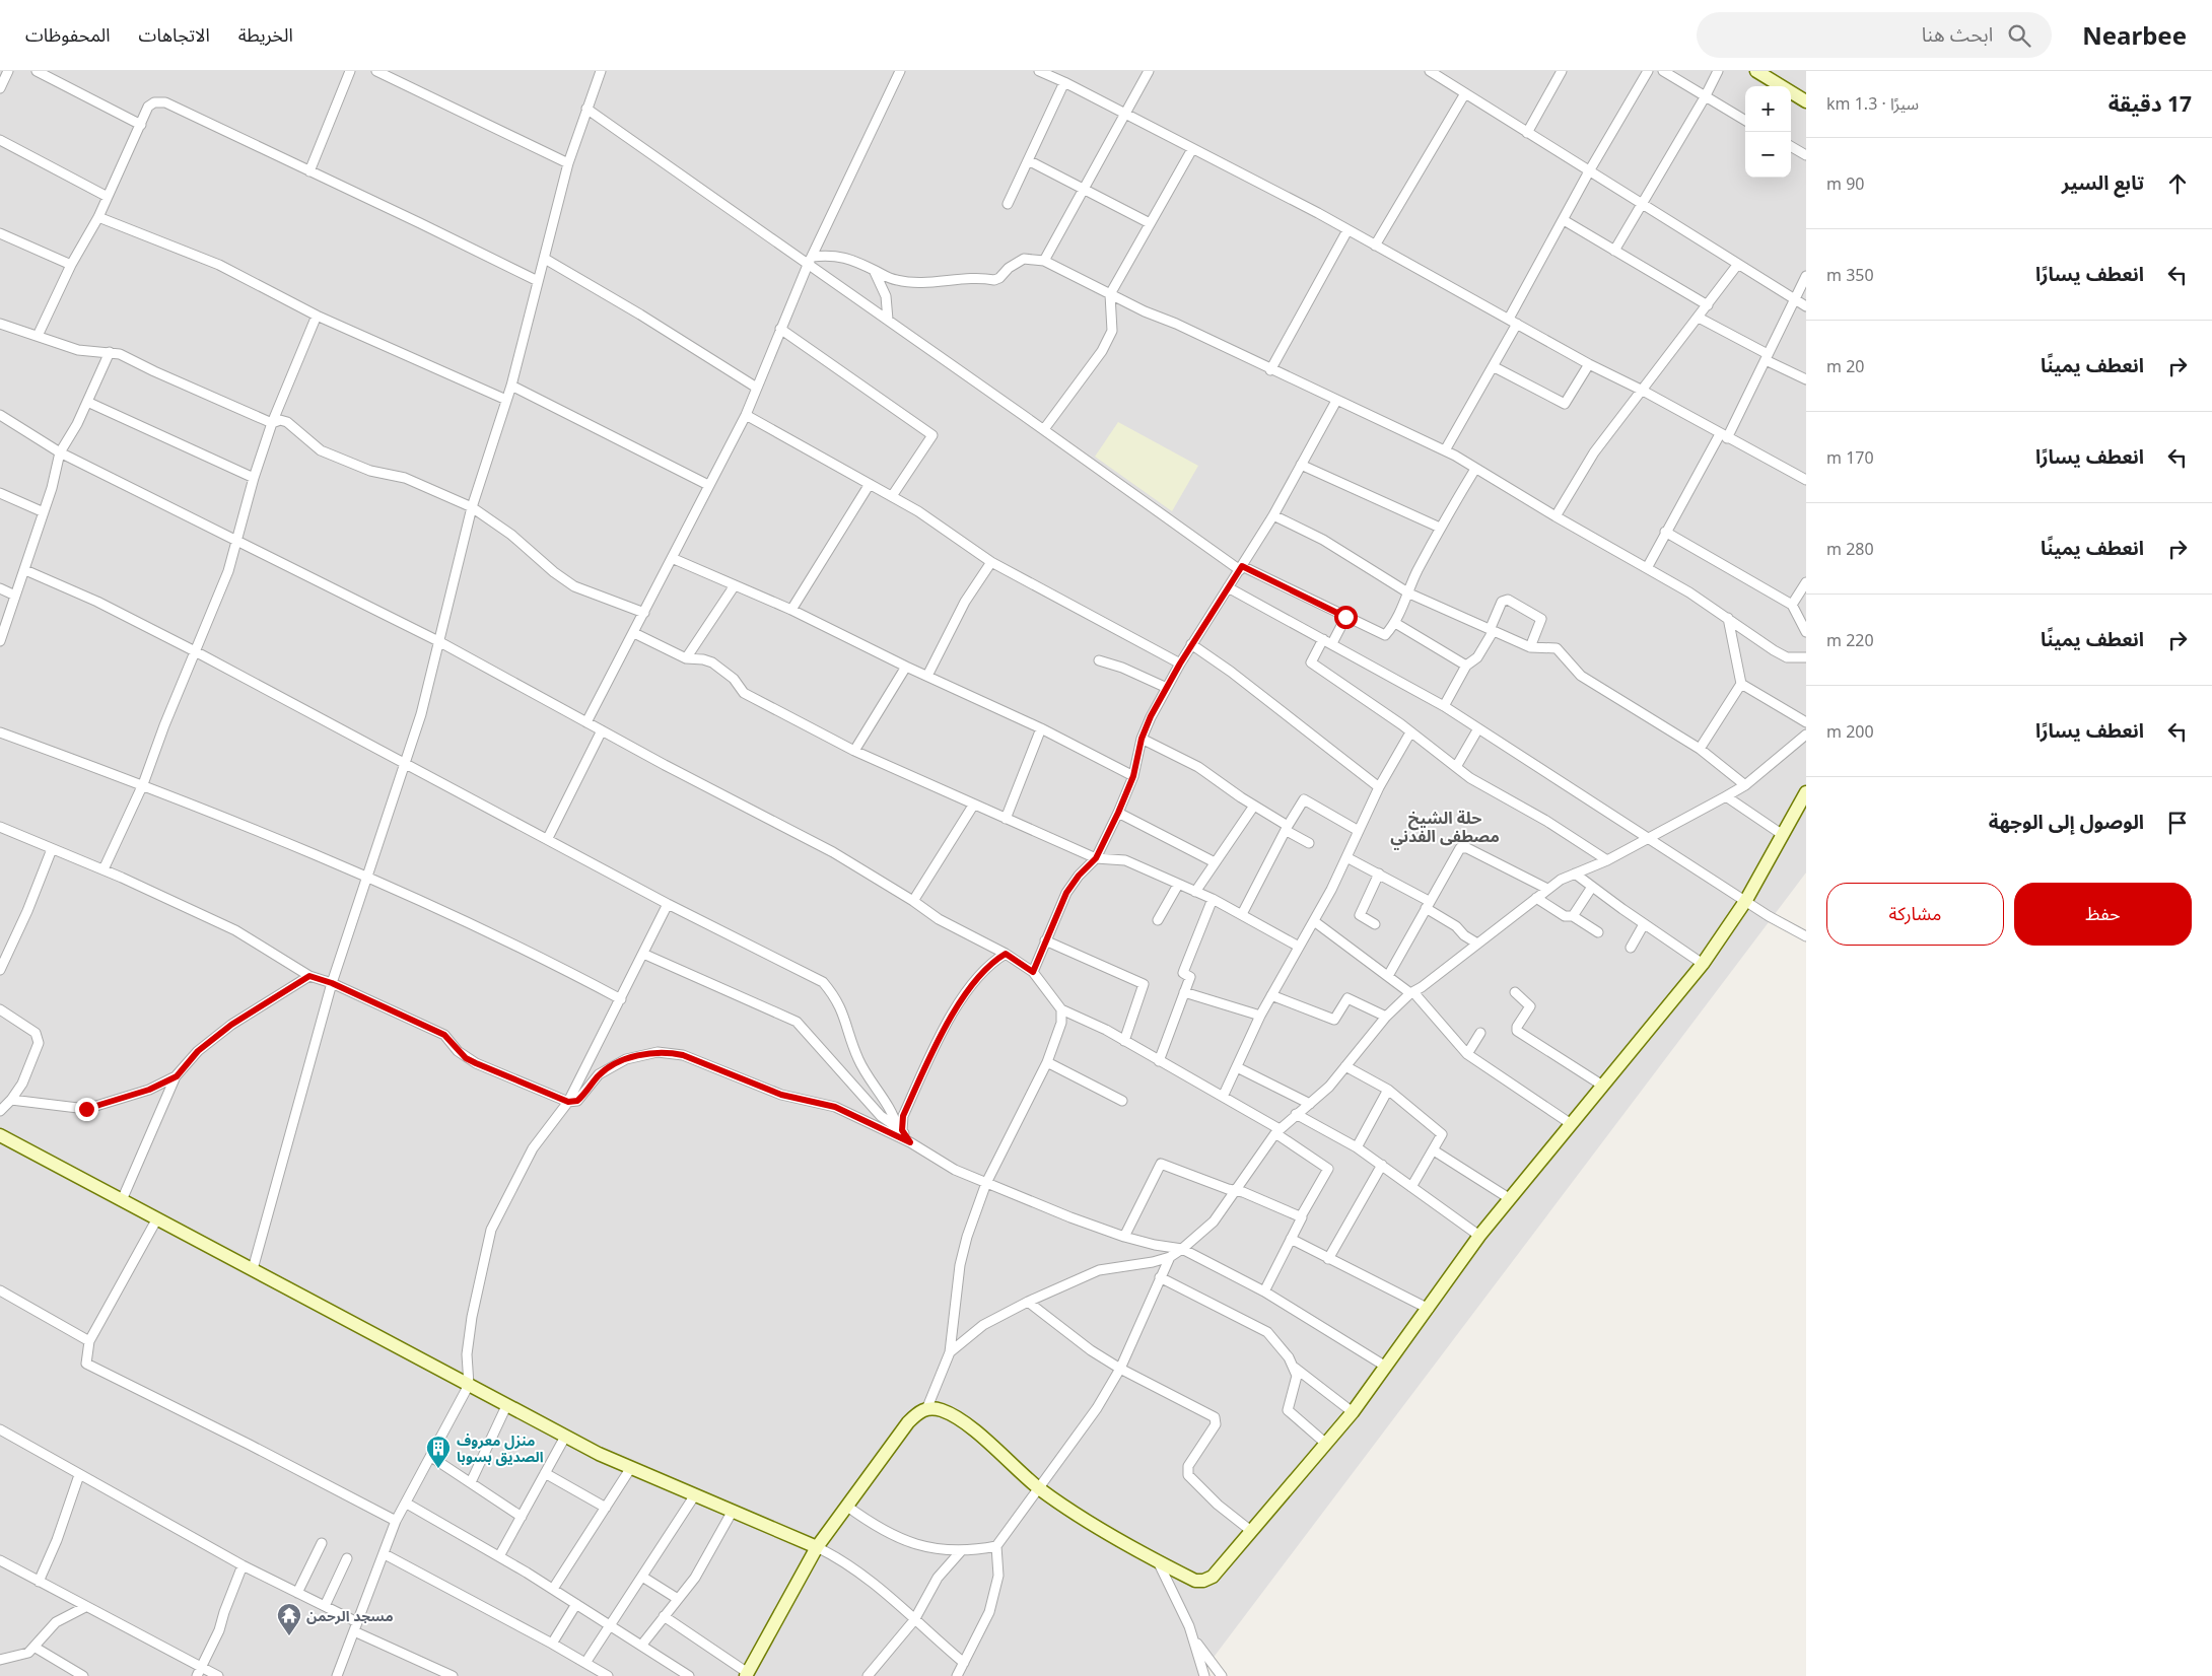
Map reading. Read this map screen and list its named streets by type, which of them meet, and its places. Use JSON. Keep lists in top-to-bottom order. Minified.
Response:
{"districts":["حلة الشيخ مصطفى الفدني"],"places":{"building":["منزل معروف الصديق بسوبا"],"temple":["مسجد الرحمن"]},"page":{"header":"Nearbee","search":"ابحث هنا","nav":["الخريطة","الاتجاهات","المحفوظات"],"heading":["17 دقيقة","سيرًا · 1.3 km"],"map_buttons":["+","−"],"list":[["تابع السير","90 m"],["انعطف يسارًا","350 m"],["انعطف يمينًا","20 m"],["انعطف يسارًا","170 m"],["انعطف يمينًا","280 m"],["انعطف يمينًا","220 m"],["انعطف يسارًا","200 m"],"الوصول إلى الوجهة"],"buttons":["حفظ","مشاركة"]}}
